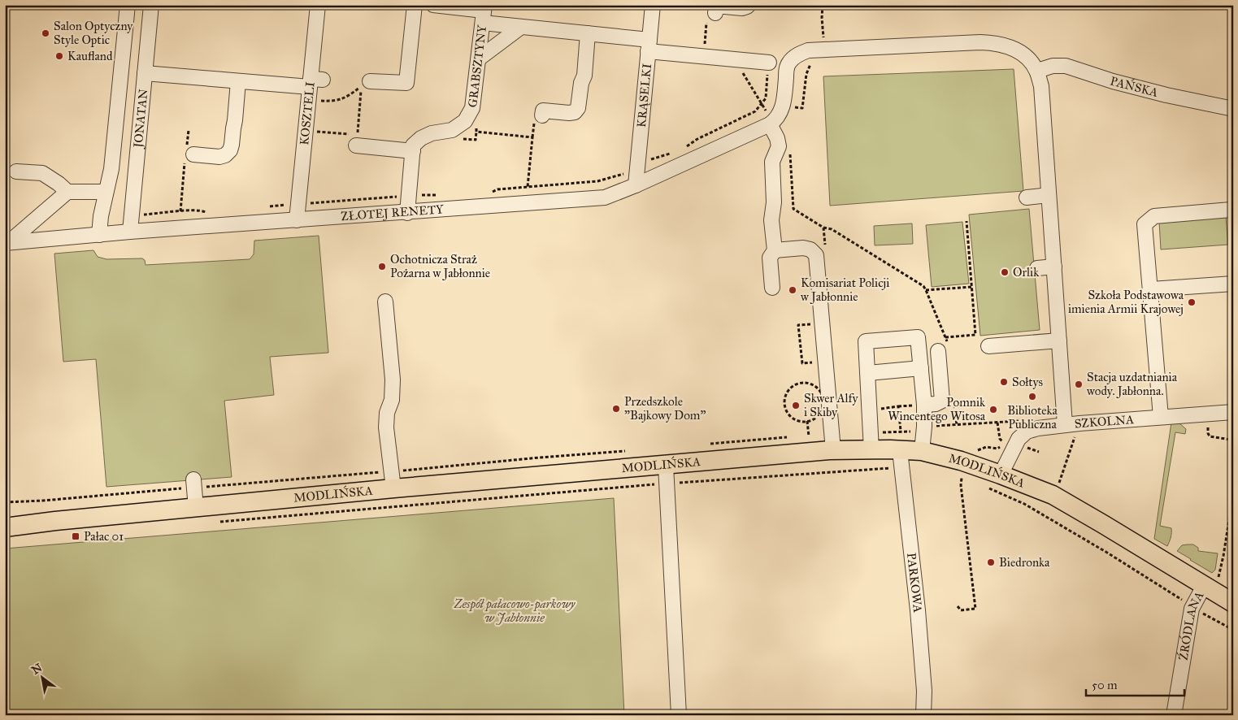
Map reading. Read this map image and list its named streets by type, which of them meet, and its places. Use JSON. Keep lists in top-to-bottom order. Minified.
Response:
{"streets":{"main road":["MODLIŃSKA"],"street":["GRABSZTYNY","PAŃSKA","KRĄSELKI","KOSZTELI","JONATAN","ZŁOTEJ RENETY","SZKOLNA","PARKOWA","ŹRÓDLANA"]},"crossings":[["KRĄSELKI","ZŁOTEJ RENETY"],["KOSZTELI","ZŁOTEJ RENETY"],["JONATAN","ZŁOTEJ RENETY"],["SZKOLNA","MODLIŃSKA"],["MODLIŃSKA","PARKOWA"],["MODLIŃSKA","ŹRÓDLANA"]],"parks":["Zespół pałacowo-parkowy w Jabłonnie"],"places":{"other":["Salon Optyczny Style Optic","Kaufland","Ochotnicza Straż Pożarna w Jabłonnie","Orlik","Komisariat Policji w Jabłonnie","Szkoła Podstawowa imienia Armii Krajowej","Sołtys","Stacja uzdatniania wody. Jabłonna.","Biblioteka Publiczna","Skwer Alfy i Skiby","Przedszkole \"Bajkowy Dom\"","Pomnik Wincentego Witosa","Biedronka"],"transit":["Pałac 01"]},"scale_bar":"50 m","north":"top left"}
